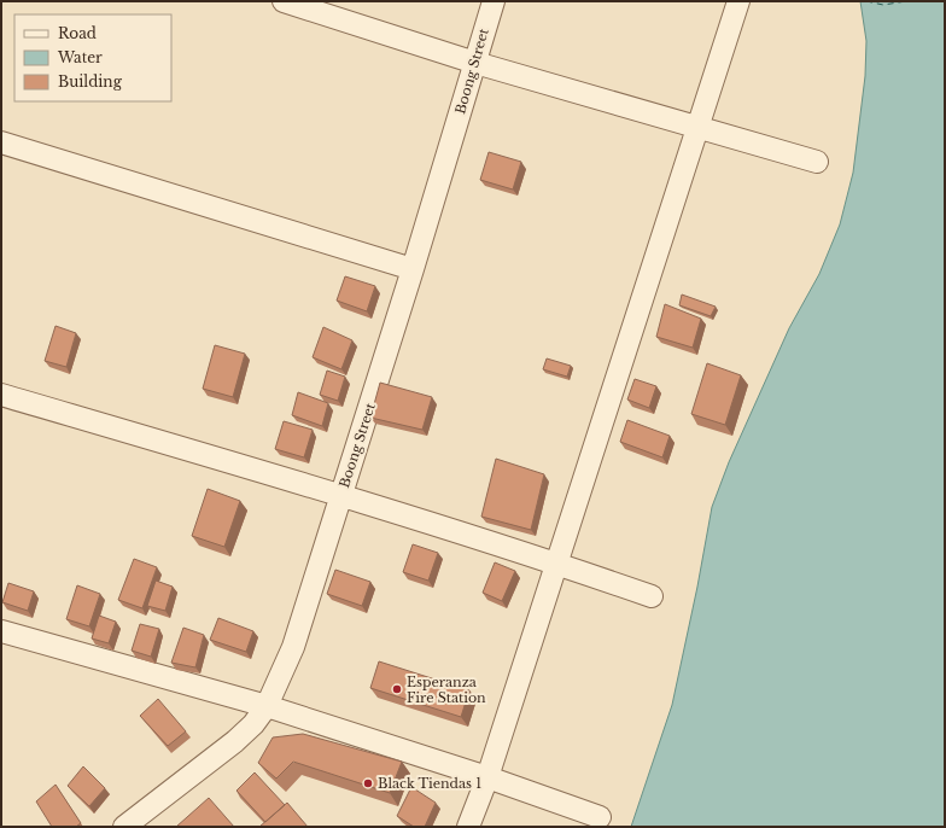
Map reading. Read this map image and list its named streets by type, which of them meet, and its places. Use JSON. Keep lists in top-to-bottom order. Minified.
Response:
{"streets":{"street":["Boong Street"]},"places":["Esperanza Fire Station","Black Tiendas 1"],"legend":["Road","Water","Building"]}
